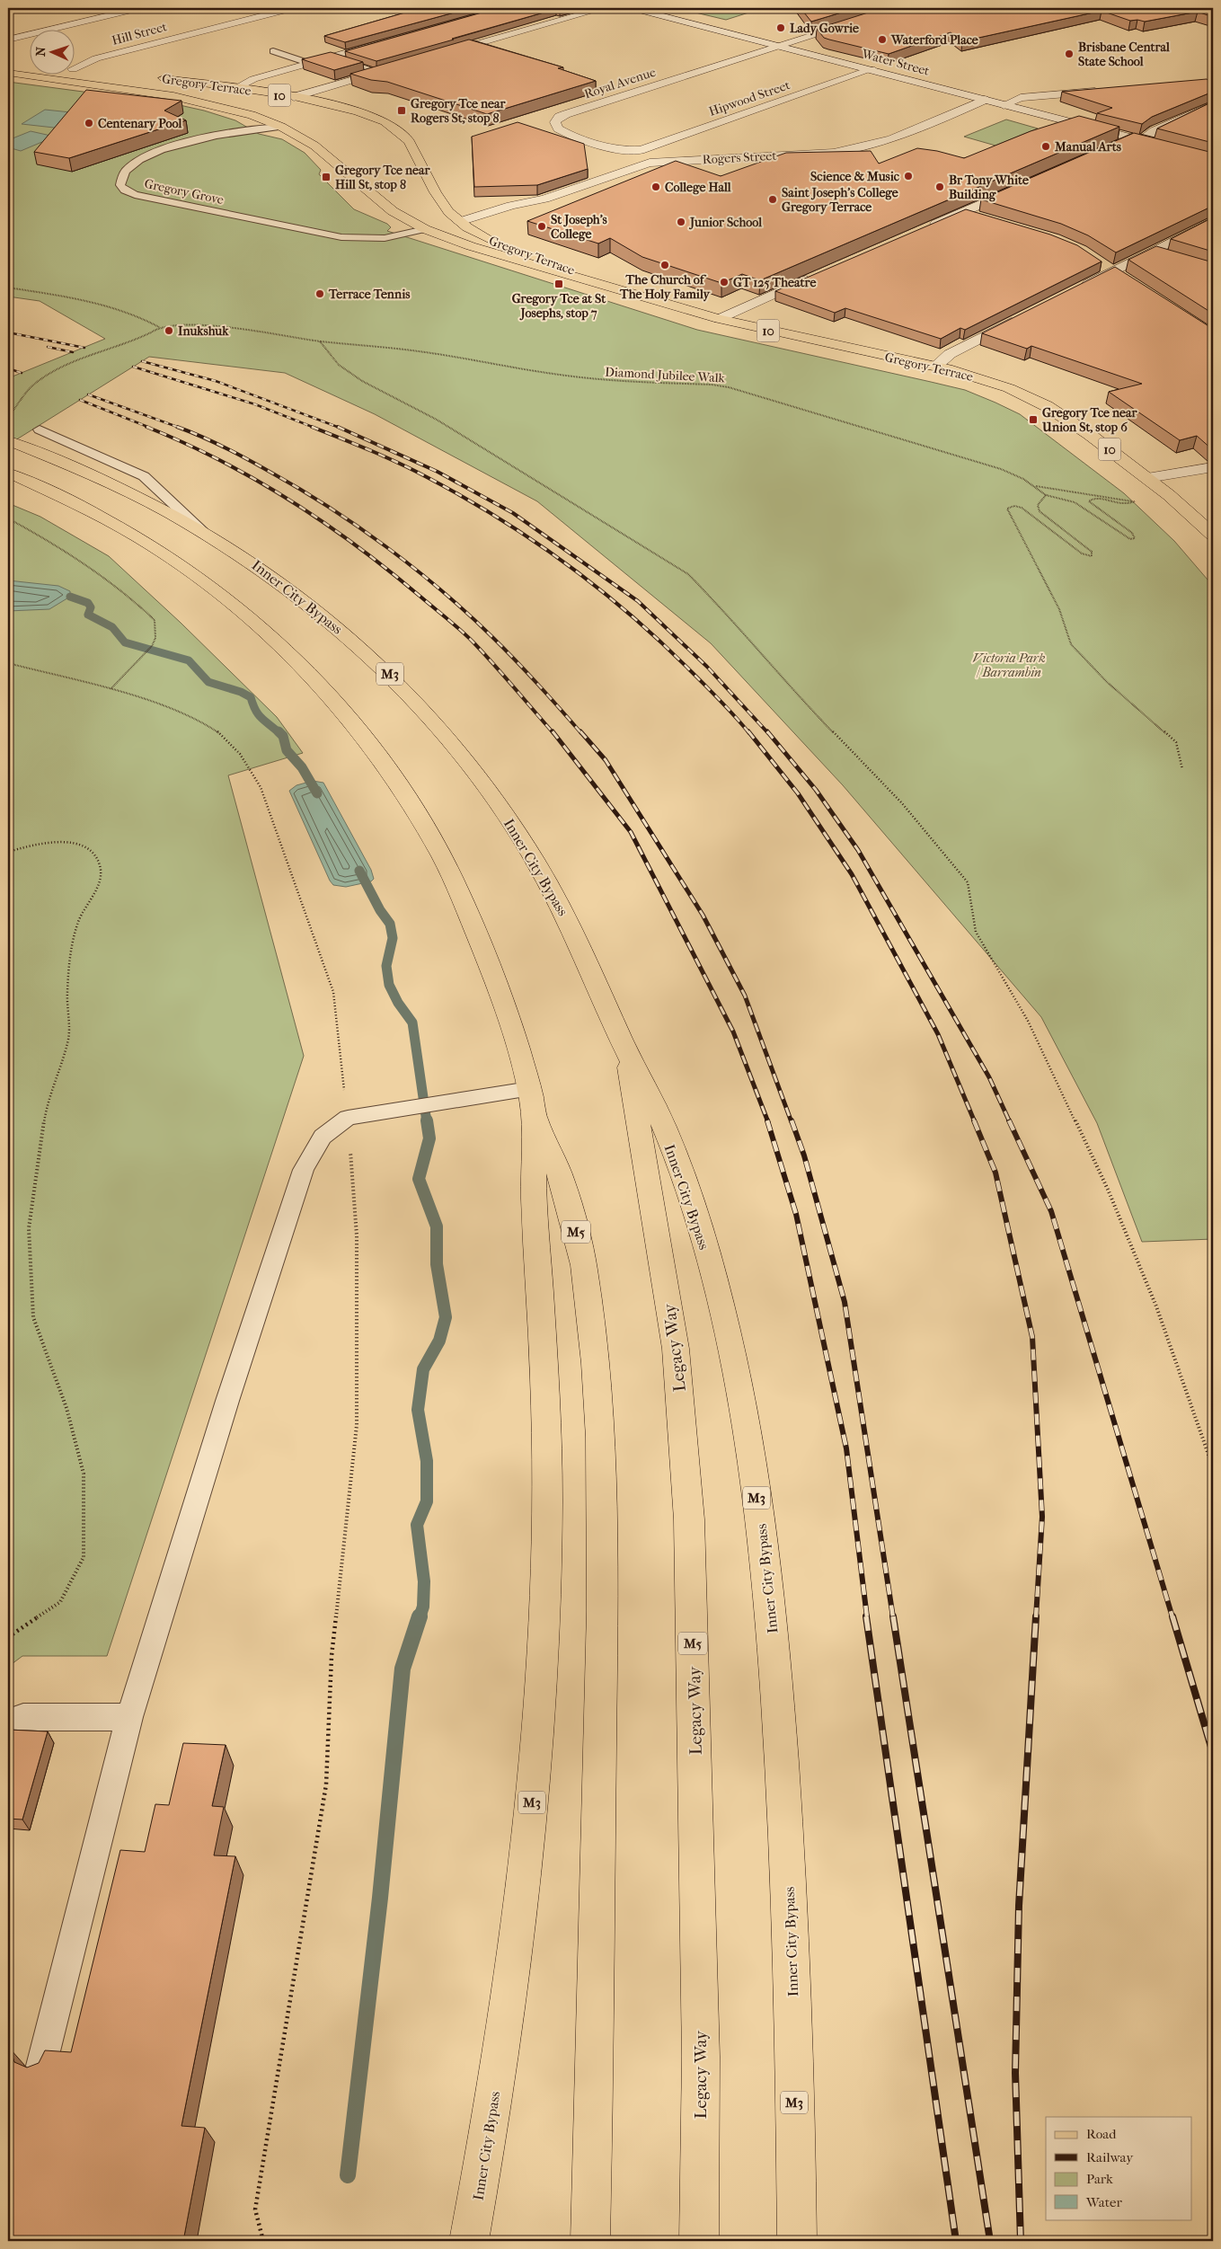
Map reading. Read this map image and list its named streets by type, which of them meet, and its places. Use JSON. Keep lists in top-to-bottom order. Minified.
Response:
{"streets":{"main road":["Gregory Terrace","10","Rogers Street","Inner City Bypass","M3","M5","Legacy Way"],"street":["Hill Street","Water Street","Royal Avenue","Hipwood Street"],"lane":["Gregory Grove"],"path":["Diamond Jubilee Walk"]},"crossings":[["Water Street","Royal Avenue"],["Water Street","Hipwood Street"],["Water Street","Rogers Street"],["Royal Avenue","Hipwood Street"],["Gregory Terrace","Rogers Street"],["Gregory Terrace","Gregory Grove"],["Rogers Street","Gregory Grove"],["Inner City Bypass","M5"],["Inner City Bypass","Legacy Way"]],"parks":["Victoria Park / Barrambin"],"places":{"other":["Lady Gowrie","Waterford Place","Brisbane Central State School","Centenary Pool","Manual Arts","Science & Music","College Hall","Br Tony White Building","Saint Joseph's College Gregory Terrace","Junior School","St Joseph's College","The Church of The Holy Family","GT 125 Theatre","Terrace Tennis","Inukshuk"],"transit":["Gregory Tce near Rogers St, stop 8","Gregory Tce near Hill St, stop 8","Gregory Tce at St Josephs, stop 7","Gregory Tce near Union St, stop 6"]},"legend":["Road","Railway","Park","Water"],"north":"left"}
